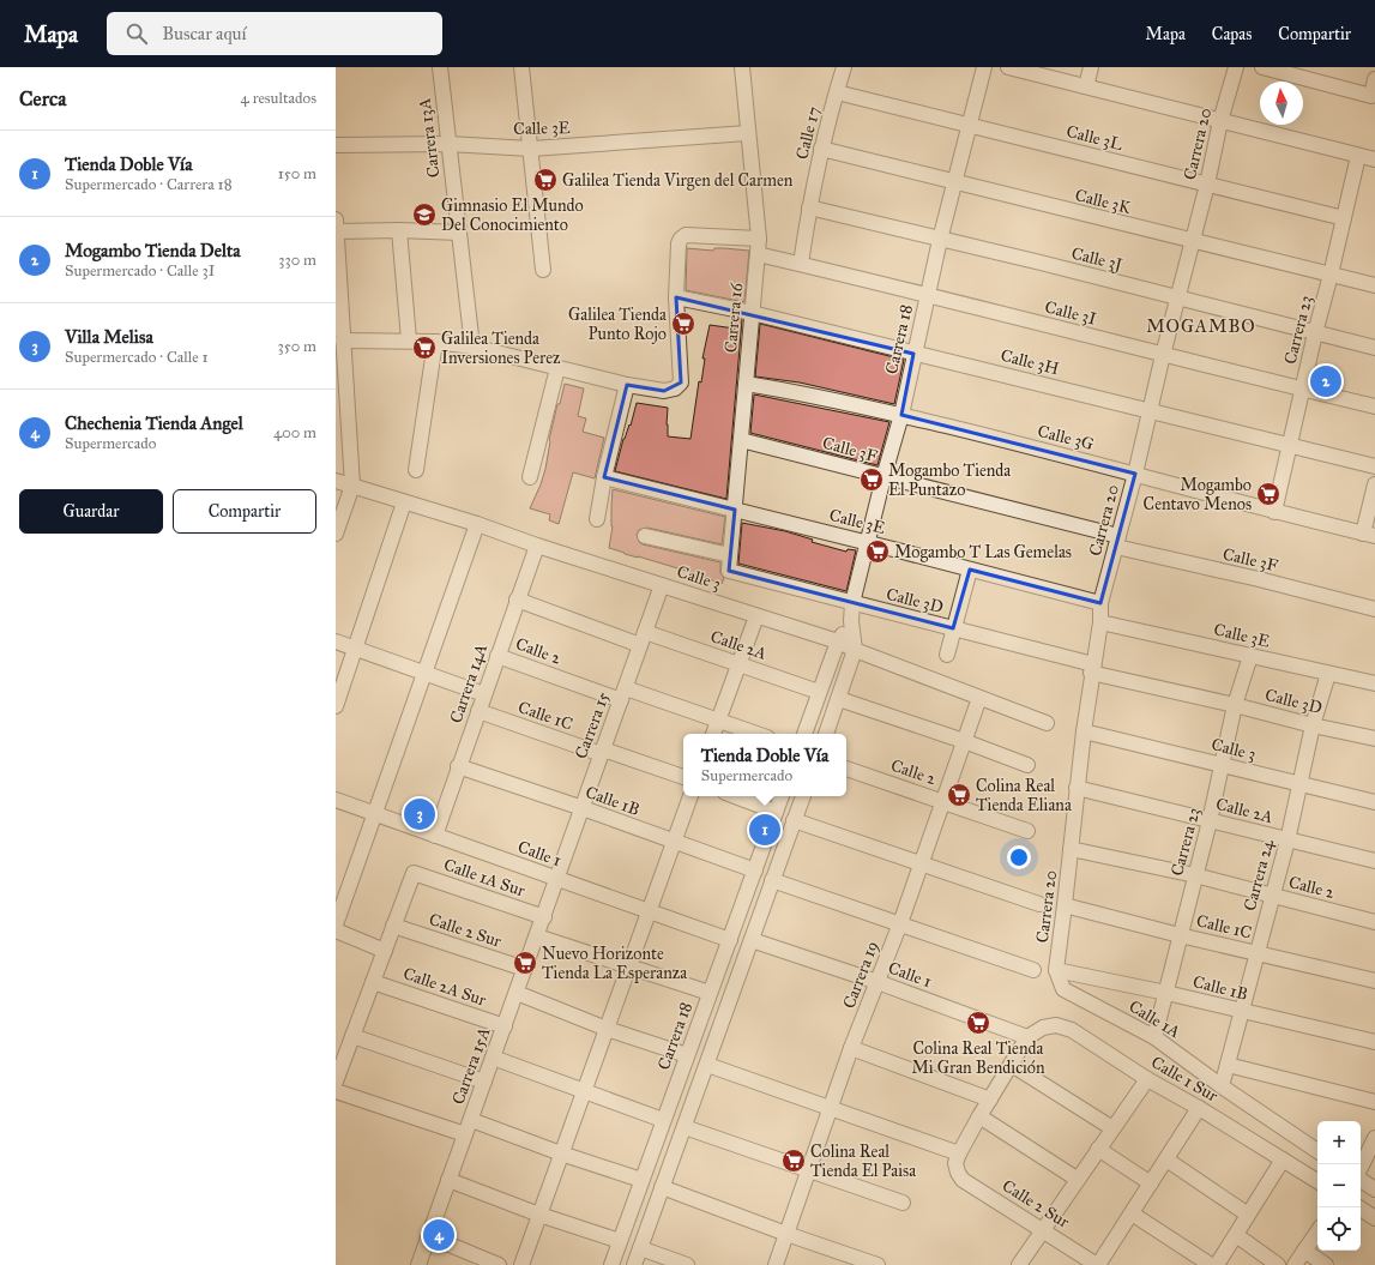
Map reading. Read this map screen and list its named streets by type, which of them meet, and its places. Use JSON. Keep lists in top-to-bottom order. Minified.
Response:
{"streets":{"street":["Calle 3E","Calle 17","Carrera 13A","Calle 3L","Carrera 20","Calle 3K","Calle 3J","Calle 3I","Carrera 16","Carrera 23","Carrera 18","Calle 3H","Calle 3G","Calle 3F","Calle 3","Calle 3D","Calle 2A","Calle 2","Carrera 14A","Calle 1C","Carrera 15","Calle 1B","Calle 1","Carrera 24","Calle 1A Sur","Calle 2 Sur","Carrera 19","Calle 2A Sur","Calle 1A","Carrera 15A","Calle 1 Sur"]},"crossings":[["Calle 3E","Carrera 13A"],["Calle 3E","Carrera 20"],["Calle 3E","Carrera 16"],["Calle 3E","Carrera 23"],["Calle 3E","Carrera 18"],["Calle 3E","Carrera 24"],["Calle 17","Calle 3L"],["Calle 17","Calle 3K"],["Calle 17","Calle 3J"],["Calle 17","Calle 3I"],["Calle 3L","Carrera 20"],["Calle 3L","Carrera 23"],["Calle 3L","Carrera 18"],["Carrera 20","Calle 3K"],["Carrera 20","Calle 3J"],["Carrera 20","Calle 3I"],["Carrera 20","Calle 3H"],["Carrera 20","Calle 3G"],["Carrera 20","Calle 3F"],["Carrera 20","Calle 3"],["Carrera 20","Calle 3D"],["Carrera 20","Calle 2A"],["Carrera 20","Calle 2"],["Carrera 20","Calle 1C"],["Carrera 20","Calle 1B"],["Carrera 20","Calle 1A"],["Calle 3K","Carrera 23"],["Calle 3K","Carrera 18"],["Calle 3J","Carrera 23"],["Calle 3J","Carrera 18"],["Calle 3I","Carrera 16"],["Calle 3I","Carrera 23"],["Calle 3I","Carrera 18"],["Carrera 16","Calle 3H"],["Carrera 16","Calle 3G"],["Carrera 16","Calle 3F"],["Carrera 16","Calle 3D"],["Carrera 23","Calle 3H"],["Carrera 23","Calle 3G"],["Carrera 23","Calle 3"],["Carrera 23","Calle 3D"],["Carrera 23","Calle 2A"],["Carrera 23","Calle 2"],["Carrera 23","Calle 1C"],["Carrera 23","Calle 1B"],["Carrera 23","Calle 1A"],["Carrera 18","Calle 3H"],["Carrera 18","Calle 3G"],["Carrera 18","Calle 3F"],["Carrera 18","Calle 3"],["Carrera 18","Calle 3D"],["Carrera 18","Calle 2A"],["Carrera 18","Calle 1B"],["Carrera 18","Calle 1"],["Calle 3","Carrera 14A"],["Calle 3","Carrera 15"],["Calle 3","Carrera 24"],["Calle 3","Carrera 19"],["Calle 3D","Carrera 24"],["Calle 2A","Carrera 14A"],["Calle 2A","Carrera 15"],["Calle 2A","Carrera 24"],["Calle 2","Carrera 14A"],["Calle 2","Carrera 15"],["Calle 2","Carrera 24"],["Calle 2","Carrera 19"],["Carrera 14A","Calle 1C"],["Carrera 14A","Calle 1B"],["Carrera 14A","Calle 1"],["Calle 1C","Carrera 15"],["Calle 1C","Carrera 24"],["Carrera 15","Calle 1B"],["Carrera 15","Calle 1"],["Carrera 15","Carrera 15A"],["Calle 1B","Carrera 24"],["Calle 1","Carrera 19"],["Calle 1","Carrera 15A"],["Calle 1","Calle 1 Sur"],["Carrera 24","Calle 1A"],["Calle 1A Sur","Calle 2 Sur"],["Calle 1A Sur","Carrera 15A"],["Calle 2 Sur","Carrera 15A"],["Calle 2A Sur","Carrera 15A"]],"districts":["MOGAMBO"],"places":{"supermarket":["Galilea Tienda Virgen del Carmen","Galilea Tienda Punto Rojo","Galilea Tienda Inversiones Perez","Mogambo Tienda El Puntazo","Mogambo Centavo Menos","Mogambo T Las Gemelas","Colina Real Tienda Eliana","Nuevo Horizonte Tienda La Esperanza","Colina Real Tienda Mi Gran Bendición","Colina Real Tienda El Paisa"],"school or university":["Gimnasio El Mundo Del Conocimiento"]},"north":"top","page":{"header":"Mapa","search":"Buscar aquí","nav":["Mapa","Capas","Compartir"],"heading":["Cerca","4 resultados"],"list":[{"mark":"1","name":"Tienda Doble Vía","note":"Supermercado · Carrera 18","value":"150 m"},{"mark":"2","name":"Mogambo Tienda Delta","note":"Supermercado · Calle 3I","value":"330 m"},{"mark":"3","name":"Villa Melisa","note":"Supermercado · Calle 1","value":"350 m"},{"mark":"4","name":"Chechenia Tienda Angel","note":"Supermercado","value":"400 m"}],"pins":["2","3","1","4"],"buttons":["Guardar","Compartir"],"popup":["Tienda Doble Vía","Supermercado"],"map_buttons":["+","−"]}}
